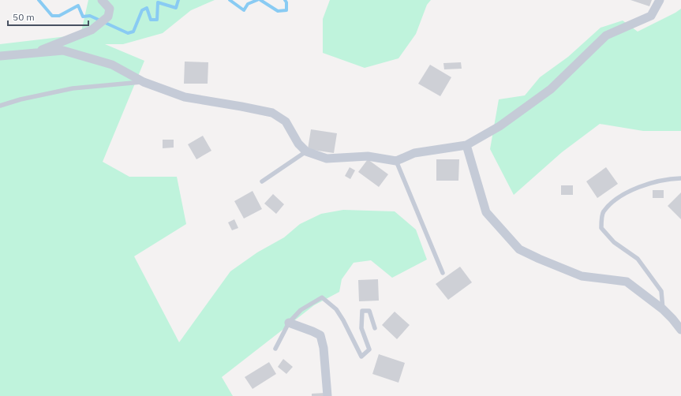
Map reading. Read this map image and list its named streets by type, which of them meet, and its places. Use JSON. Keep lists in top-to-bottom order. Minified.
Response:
{"scale_bar":"50 m"}
